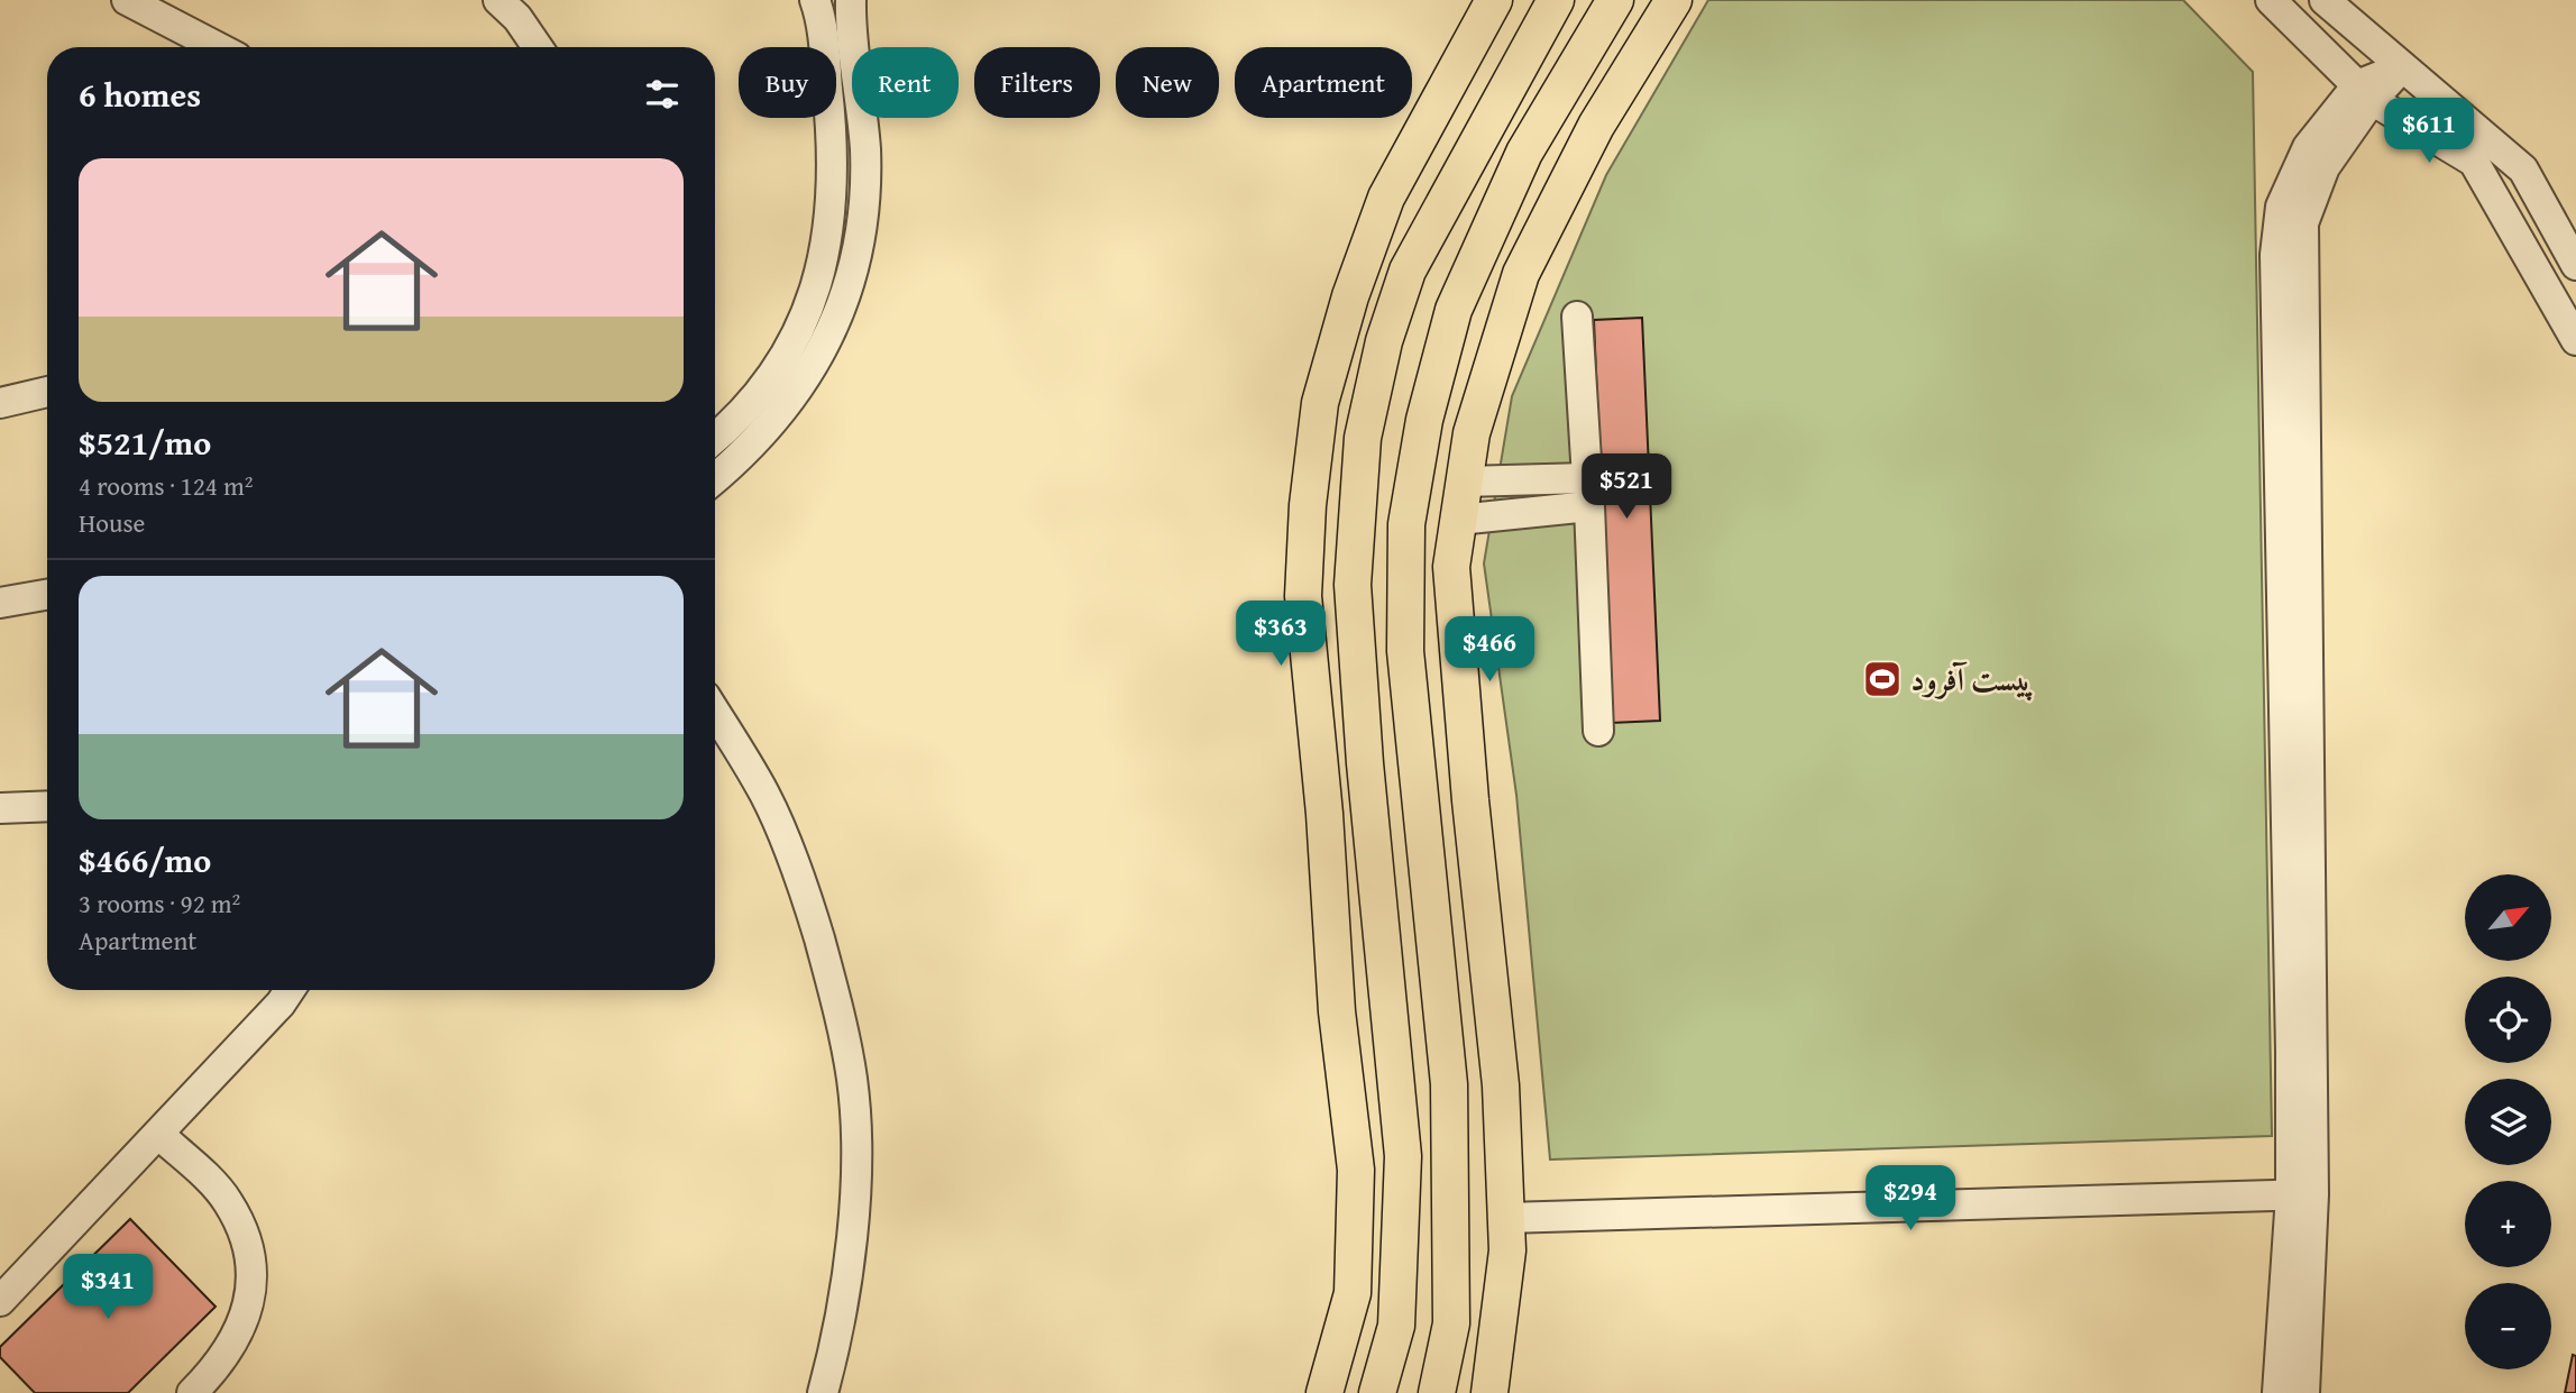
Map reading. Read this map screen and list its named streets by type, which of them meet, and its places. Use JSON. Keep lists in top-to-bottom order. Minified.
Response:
{"places":{"sports":["پیست آفرود"]},"north":"top right","page":{"chip":["Buy","Rent","Filters","New","Apartment"],"heading":"6 homes","price":["$611","$521","$363","$466","$294","$341"],"list":[{"name":"$521/mo","note":"4 rooms · 124 m² · House"},{"name":"$466/mo","note":"3 rooms · 92 m² · Apartment"}],"map_buttons":["+","−"]}}
